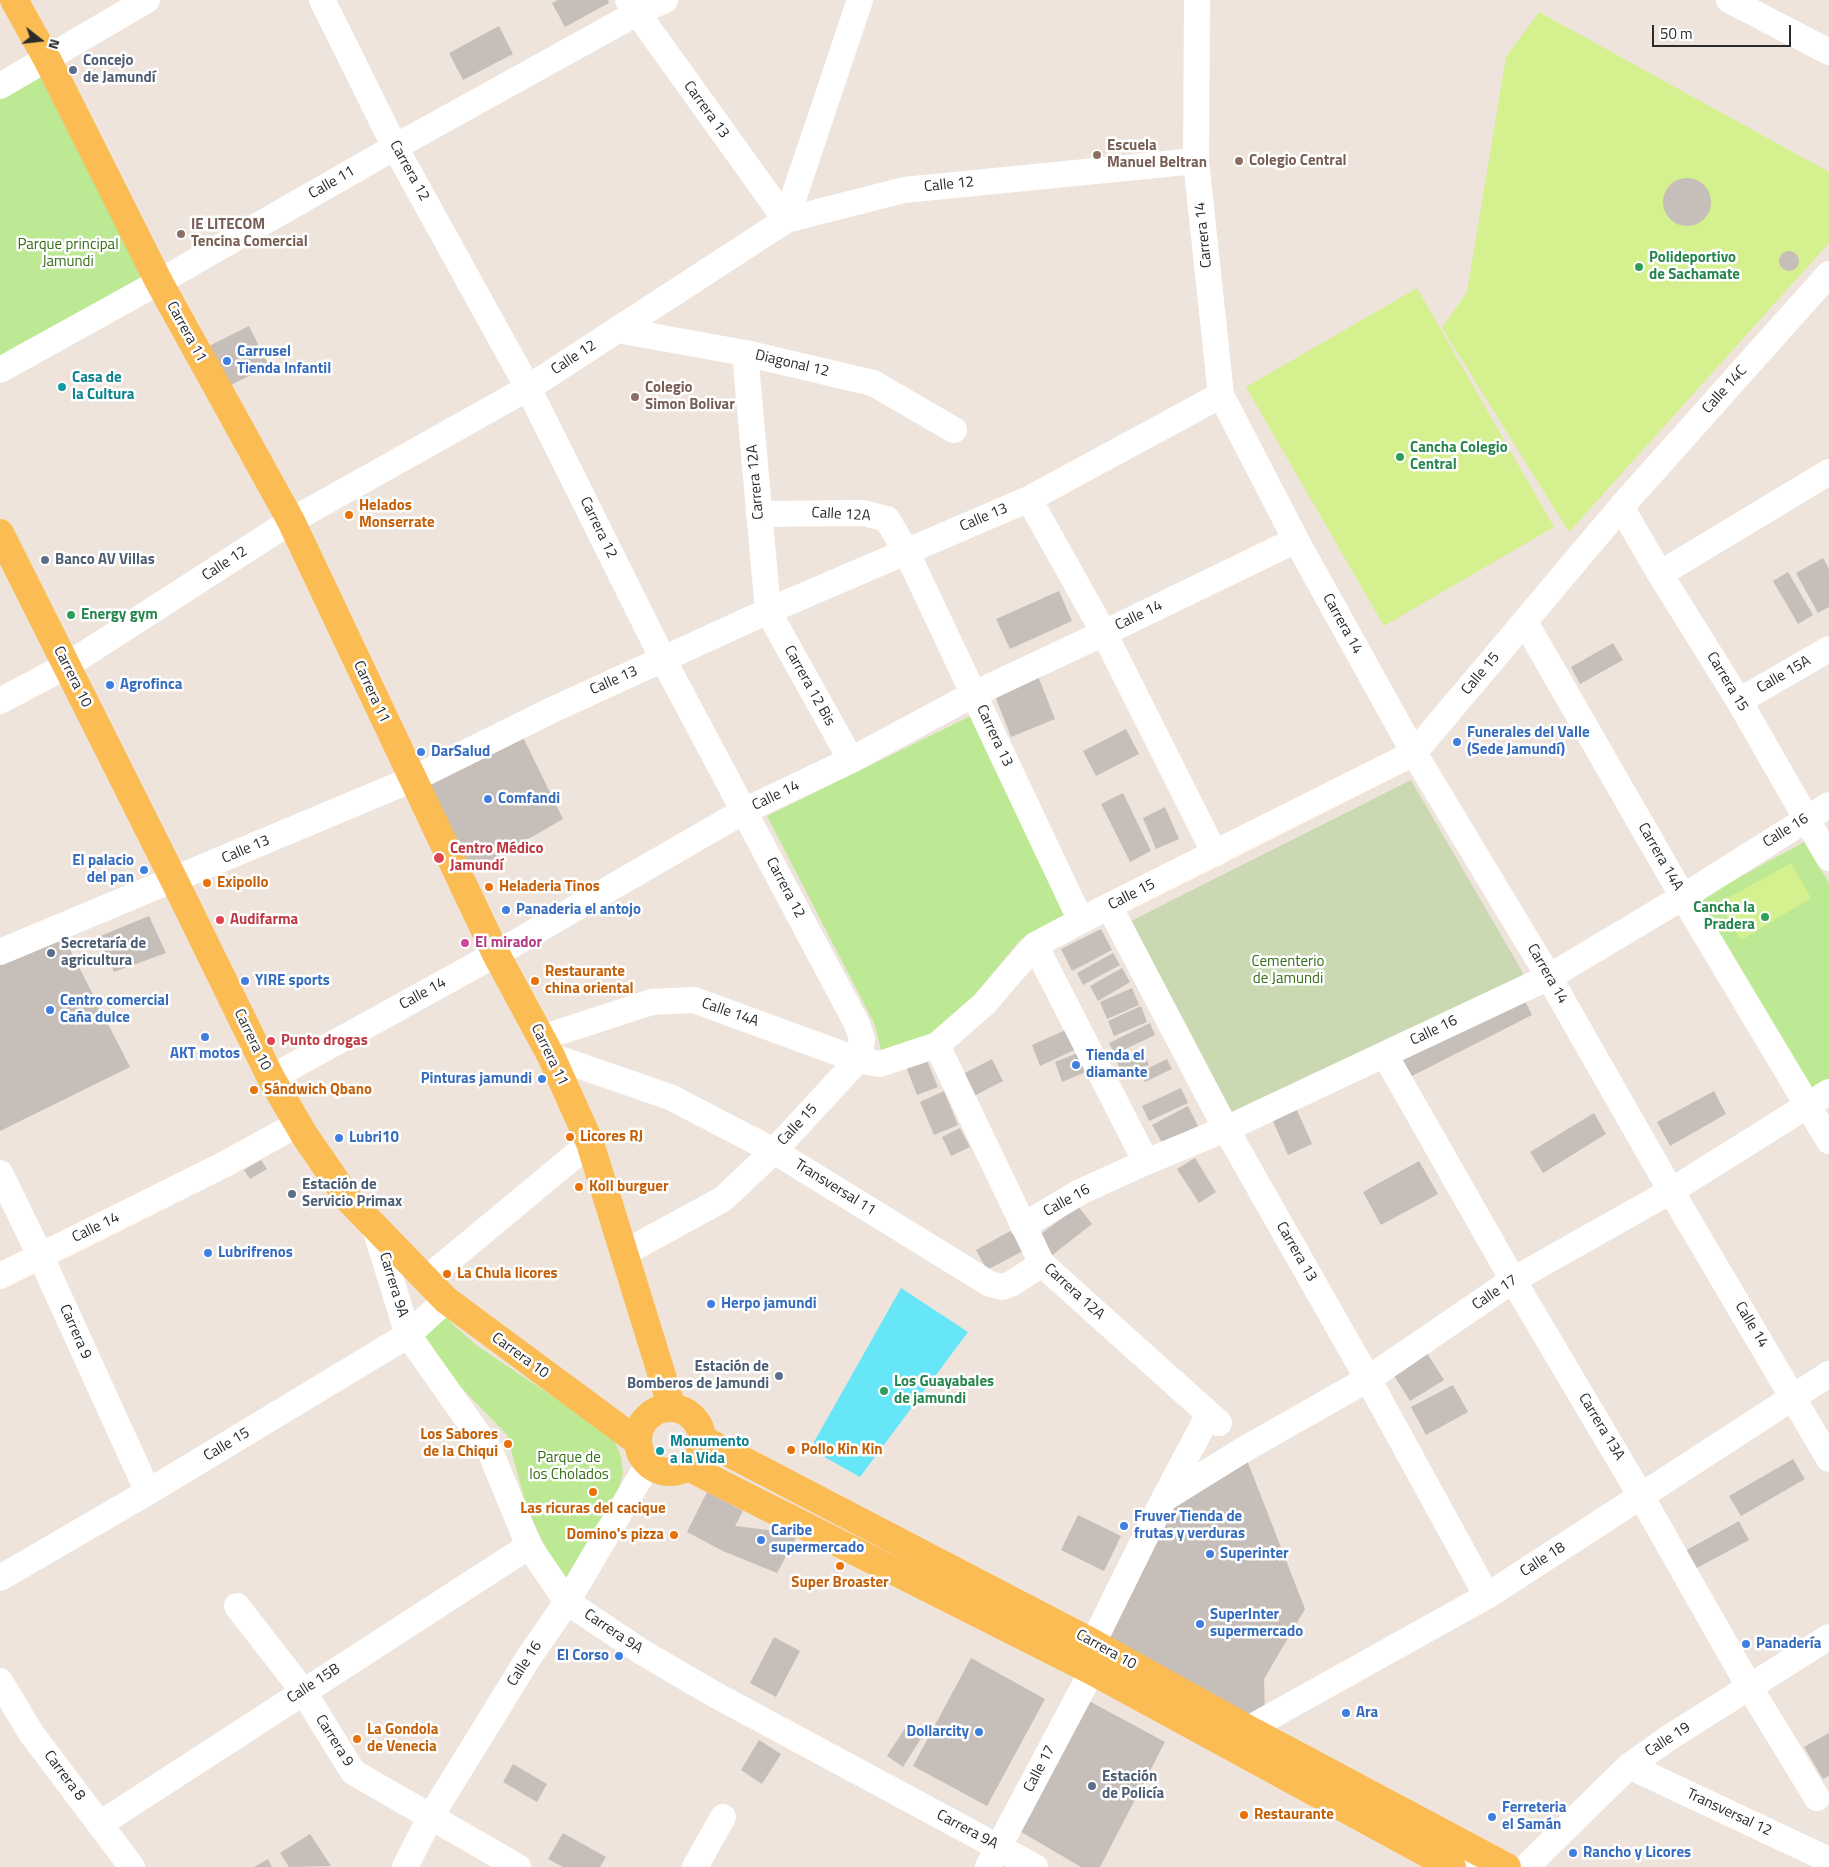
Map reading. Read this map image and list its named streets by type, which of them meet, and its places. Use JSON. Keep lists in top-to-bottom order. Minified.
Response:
{"streets":{"main road":["Carrera 11","Carrera 10"],"street":["Carrera 13","Carrera 12","Calle 11","Calle 12","Carrera 14","Diagonal 12","Calle 14C","Carrera 12A","Calle 12A","Calle 13","Calle 14","Calle 15","Calle 15A","Carrera 15","Carrera 12 Bis","Calle 16","Carrera 14A","Calle 14A","Transversal 11","Carrera 9A","Calle 17","Carrera 9","Carrera 13A","Calle 18","Calle 15B","Calle 19","Carrera 8","Transversal 12"]},"crossings":[["Carrera 13","Calle 11"],["Carrera 13","Calle 12"],["Carrera 13","Calle 12A"],["Carrera 13","Calle 13"],["Carrera 13","Calle 14"],["Carrera 13","Calle 15"],["Carrera 13","Calle 16"],["Carrera 13","Calle 17"],["Carrera 13","Calle 18"],["Carrera 12","Calle 11"],["Carrera 12","Calle 12"],["Carrera 12","Calle 13"],["Carrera 12","Calle 14"],["Carrera 12","Calle 15"],["Carrera 12","Calle 14A"],["Calle 11","Carrera 11"],["Calle 12","Carrera 14"],["Calle 12","Carrera 11"],["Calle 12","Diagonal 12"],["Calle 12","Carrera 10"],["Carrera 14","Calle 13"],["Carrera 14","Calle 14"],["Carrera 14","Calle 15"],["Carrera 14","Calle 16"],["Carrera 14","Calle 17"],["Carrera 11","Calle 13"],["Carrera 11","Calle 14"],["Carrera 11","Calle 15"],["Carrera 11","Carrera 10"],["Carrera 11","Calle 16"],["Carrera 11","Calle 14A"],["Carrera 11","Transversal 11"],["Diagonal 12","Carrera 12A"],["Calle 14C","Calle 15"],["Calle 14C","Carrera 15"],["Carrera 12A","Calle 12A"],["Carrera 12A","Calle 13"],["Carrera 12A","Calle 15"],["Carrera 12A","Carrera 12 Bis"],["Carrera 12A","Calle 16"],["Carrera 12A","Transversal 11"],["Carrera 12A","Calle 17"],["Calle 12A","Calle 13"],["Calle 13","Carrera 10"],["Calle 13","Carrera 12 Bis"],["Calle 14","Carrera 10"],["Calle 14","Carrera 12 Bis"],["Calle 14","Calle 17"],["Calle 14","Carrera 9"],["Calle 14","Calle 18"],["Calle 15","Carrera 10"],["Calle 15","Carrera 15"],["Calle 15","Carrera 14A"],["Calle 15","Calle 14A"],["Calle 15","Transversal 11"],["Calle 15","Carrera 9A"],["Calle 15","Carrera 9"],["Calle 15A","Carrera 15"],["Carrera 10","Calle 16"],["Carrera 10","Carrera 9A"],["Carrera 10","Calle 17"],["Carrera 10","Calle 18"],["Carrera 10","Calle 19"],["Carrera 15","Calle 16"],["Calle 16","Carrera 14A"],["Calle 16","Carrera 9A"],["Calle 16","Carrera 9"],["Calle 16","Carrera 13A"],["Carrera 14A","Calle 17"],["Calle 14A","Transversal 11"],["Carrera 9A","Calle 17"],["Carrera 9A","Calle 15B"],["Calle 17","Carrera 13A"],["Carrera 9","Calle 15B"],["Carrera 13A","Calle 18"],["Carrera 13A","Calle 19"],["Calle 15B","Carrera 8"],["Calle 19","Transversal 12"]],"parks":["Parque principal Jamundi","Cementerio de Jamundi","Parque de los Cholados"],"places":["Concejo de Jamundí","Escuela Manuel Beltran","Colegio Central","IE LITECOM Tencina Comercial","Polideportivo de Sachamate","Carrusel Tienda Infantil","Casa de la Cultura","Colegio Simon Bolivar","Cancha Colegio Central","Helados Monserrate","Banco AV Villas","Energy gym","Agrofinca","Funerales del Valle (Sede Jamundí)","DarSalud","Comfandi","Centro Médico Jamundí","El palacio del pan","Exipollo","Heladeria Tinos","Panaderia el antojo","Cancha la Pradera","Audifarma","El mirador","Secretaría de agricultura","YIRE sports","Restaurante china oriental","Centro comercial Caña dulce","AKT motos","Punto drogas","Tienda el diamante","Pinturas jamundi","Sándwich Qbano","Licores RJ","Lubri10","Koll burguer","Estación de Servicio Primax","Lubrifrenos","La Chula licores","Herpo jamundi","Estación de Bomberos de Jamundi","Los Guayabales de jamundi","Los Sabores de la Chiqui","Pollo Kin Kin","Monumento a la Vida","Las ricuras del cacique","Fruver Tienda de frutas y verduras","Domino's pizza","Caribe supermercado","Superinter","Super Broaster","SuperInter supermercado","Panadería","El Corso","Ara","Dollarcity","La Gondola de Venecia","Estación de Policía","Restaurante","Ferreteria el Samán","Rancho y Licores"],"scale_bar":"50 m","north":"right"}
